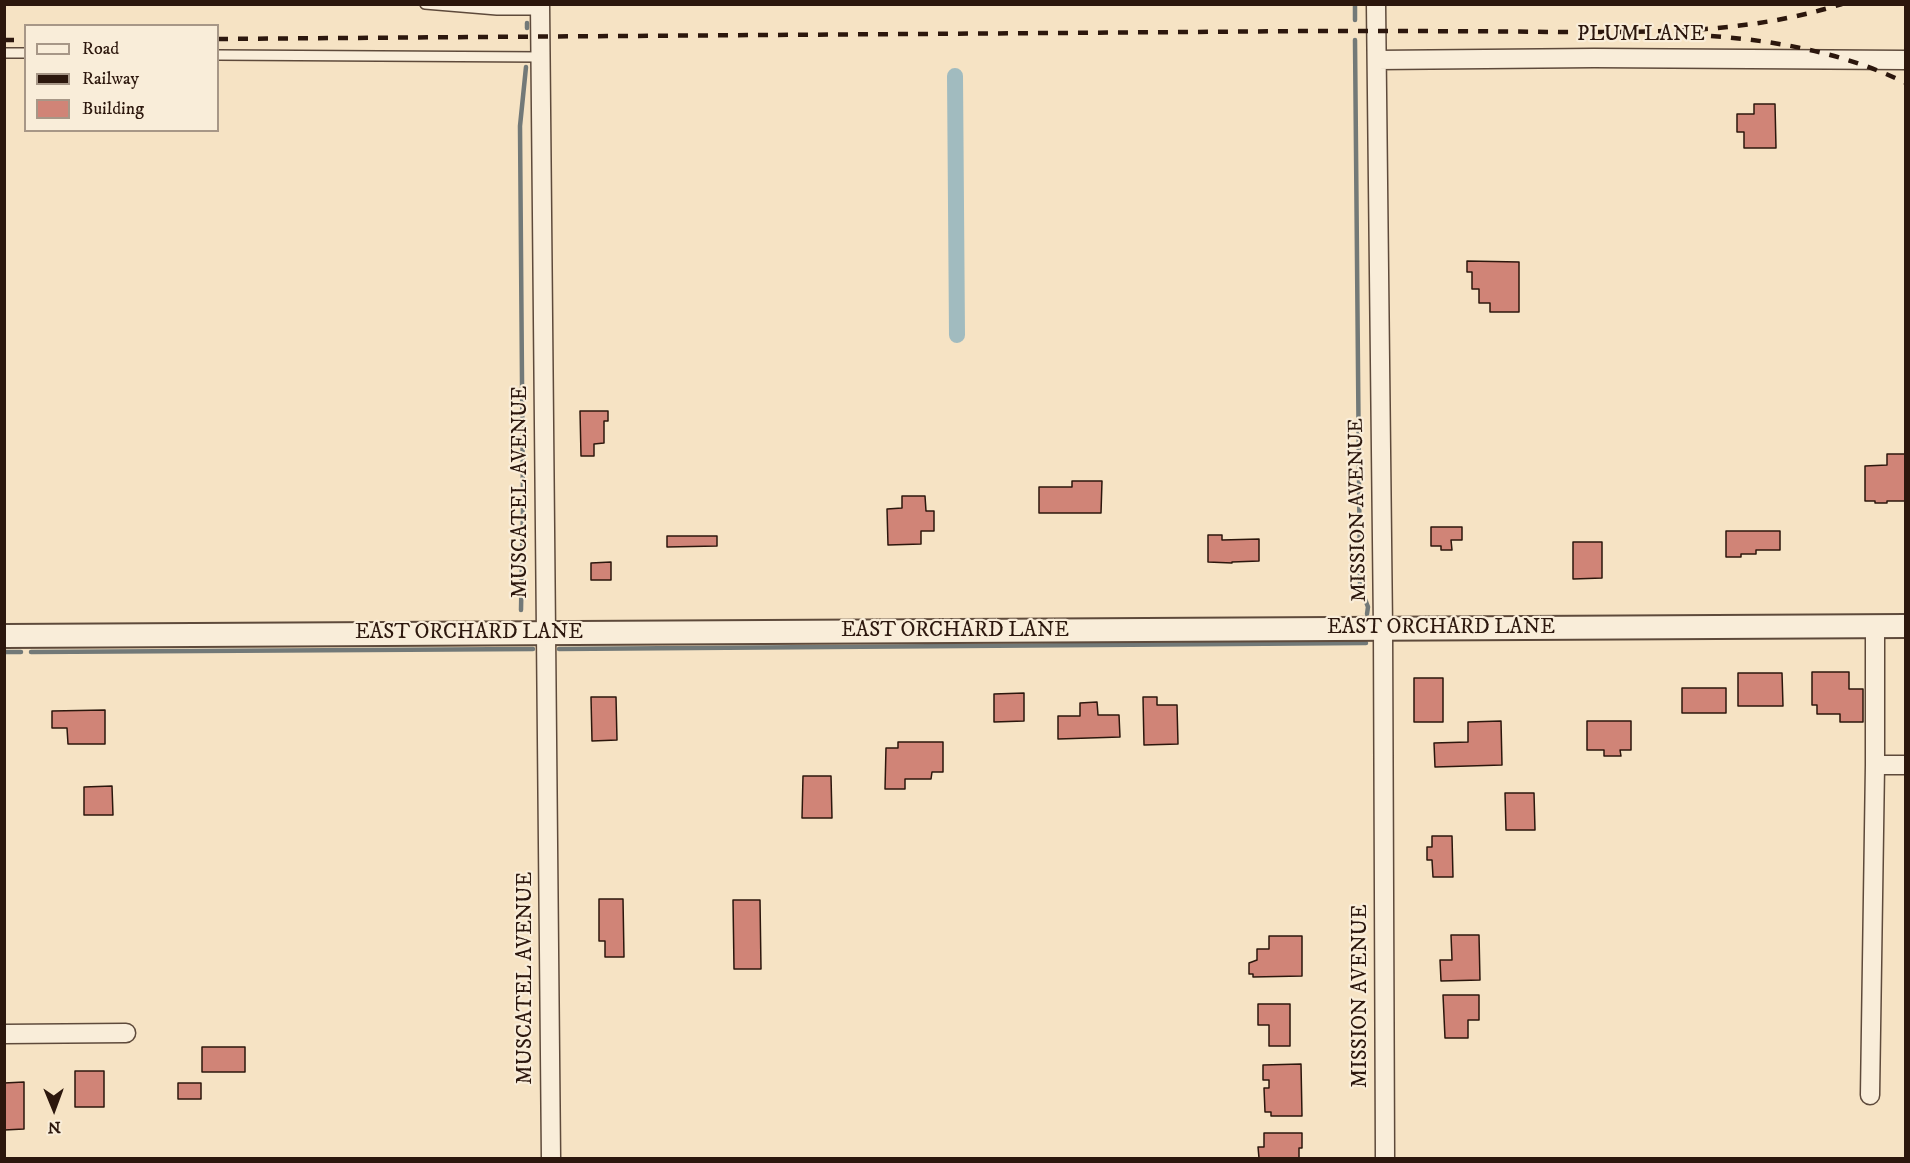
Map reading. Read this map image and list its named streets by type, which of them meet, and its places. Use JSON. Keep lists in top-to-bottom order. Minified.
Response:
{"streets":{"street":["PLUM LANE","MUSCATEL AVENUE","MISSION AVENUE","EAST ORCHARD LANE"]},"crossings":[["PLUM LANE","MISSION AVENUE"],["MUSCATEL AVENUE","EAST ORCHARD LANE"],["MISSION AVENUE","EAST ORCHARD LANE"]],"legend":["Road","Railway","Building"],"north":"bottom"}
